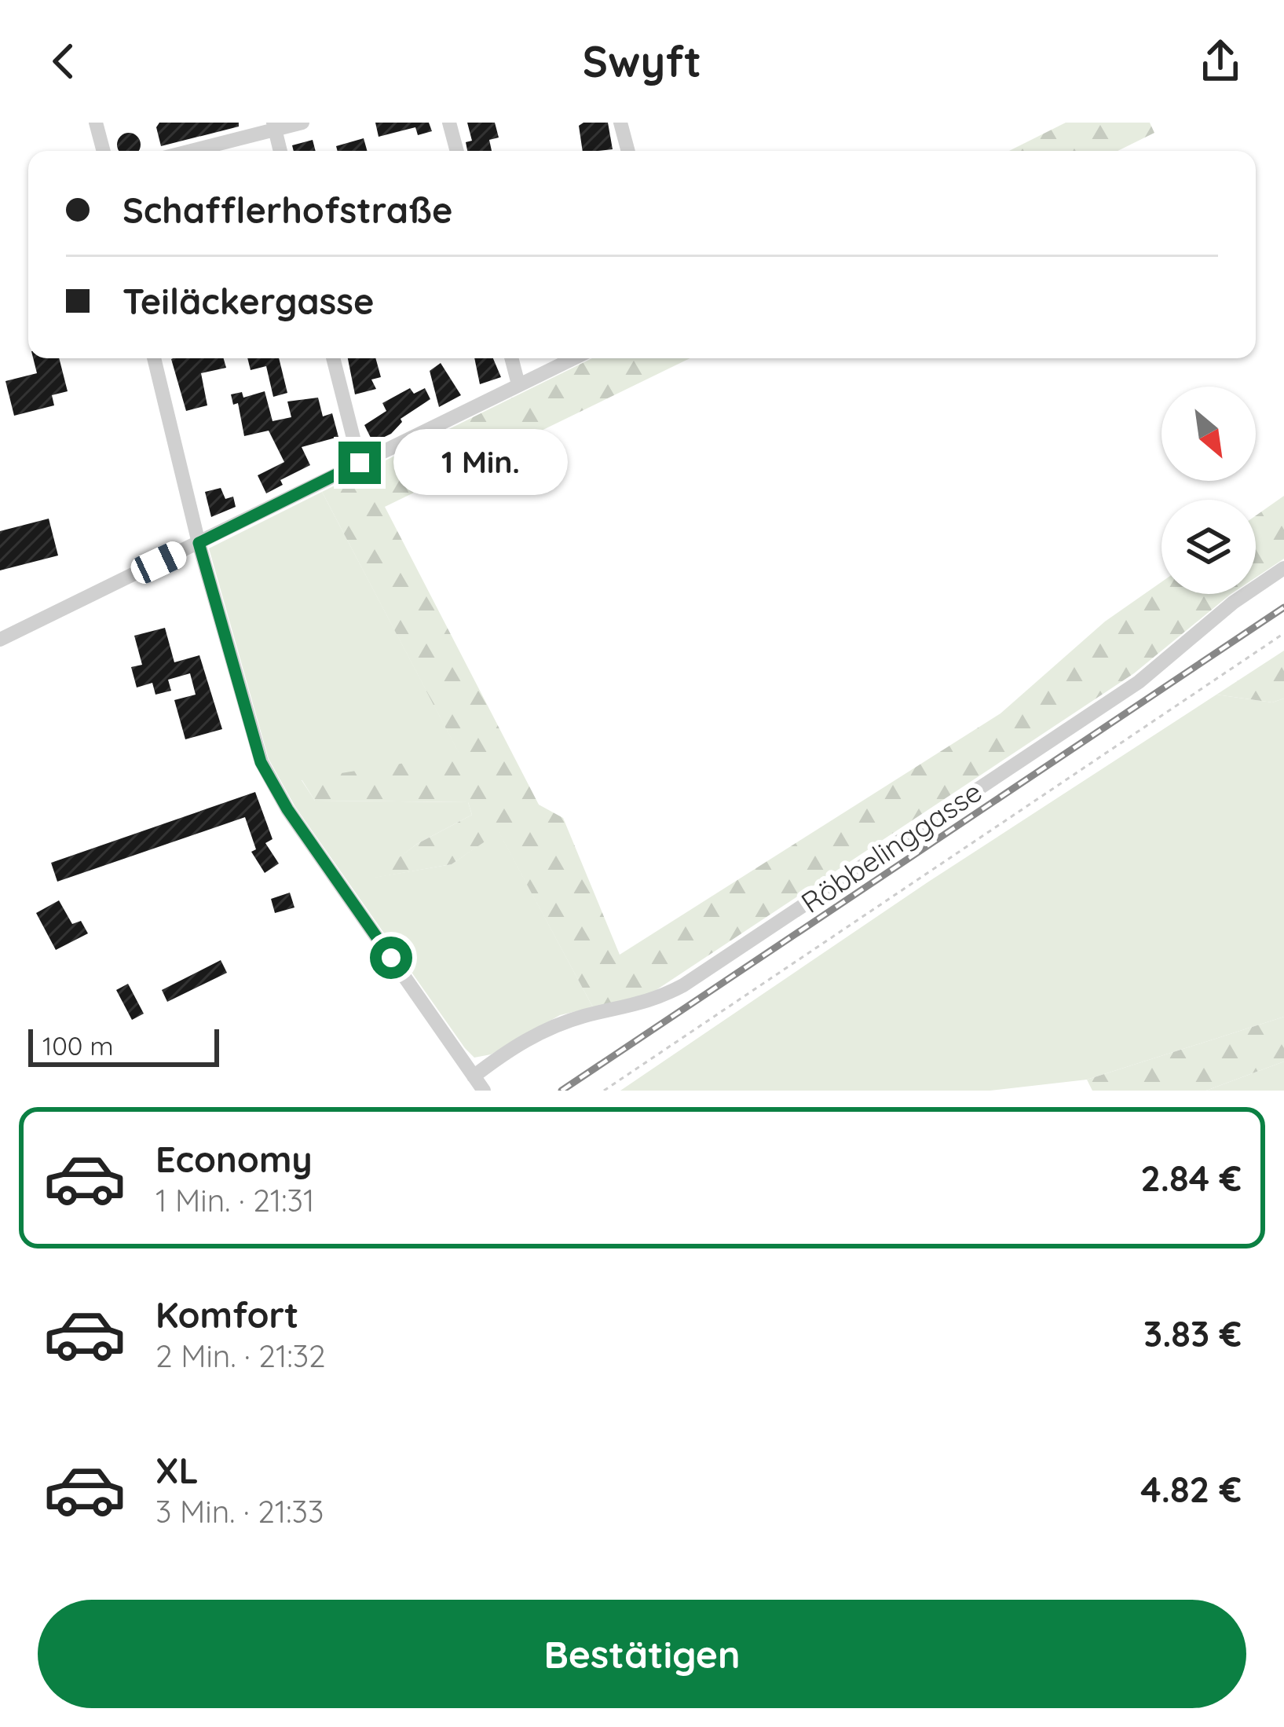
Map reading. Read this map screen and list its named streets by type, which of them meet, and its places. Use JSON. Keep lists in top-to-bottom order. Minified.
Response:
{"streets":{"street":["Röbbelinggasse"]},"scale_bar":"100 m","north":"bottom right","page":{"header":"Swyft","banner":["Schafflerhofstraße","Teiläckergasse"],"bubble":"1 Min.","scale":"100 m","list":[{"name":"Economy","note":"1 Min. · 21:31","value":"2.84 €"},{"name":"Komfort","note":"2 Min. · 21:32","value":"3.83 €"},{"name":"XL","note":"3 Min. · 21:33","value":"4.82 €"}],"buttons":"Bestätigen"}}
